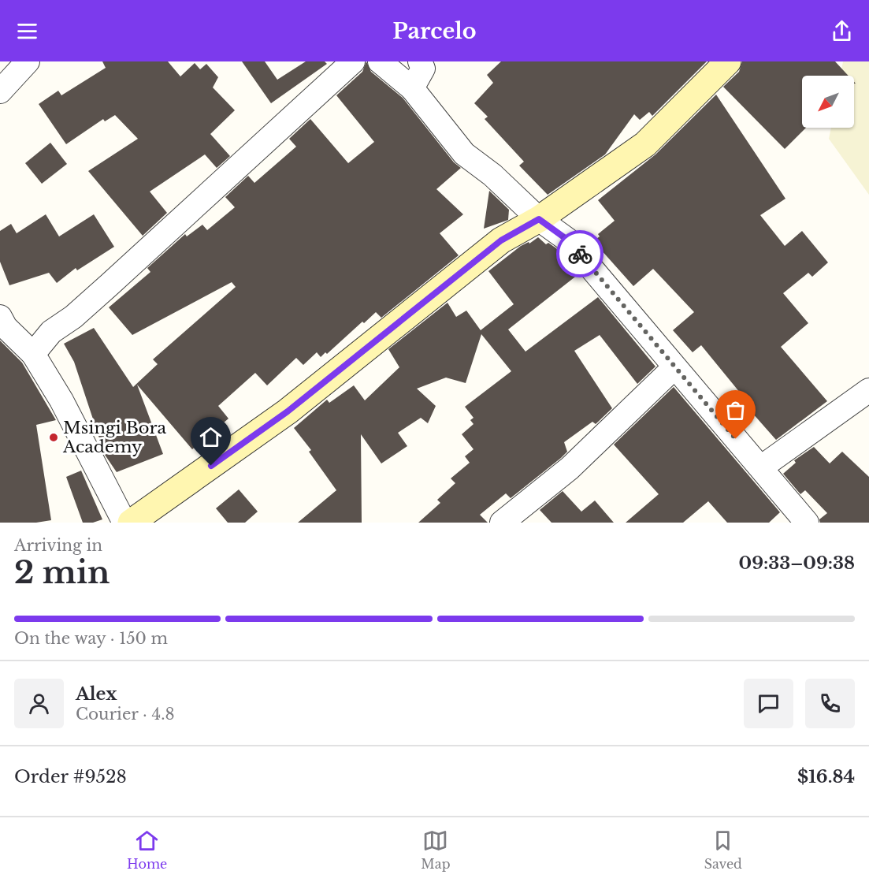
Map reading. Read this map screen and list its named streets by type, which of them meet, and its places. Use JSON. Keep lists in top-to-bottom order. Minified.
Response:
{"places":["Msingi Bora Academy"],"north":"bottom left","page":{"header":"Parcelo","heading":["2 min","Arriving in","09:33–09:38"],"panel":["Alex","Courier · 4.8","Order #9528","$16.84"],"bar":"On the way · 150 m","tabs":["Home","Map","Saved"]}}
